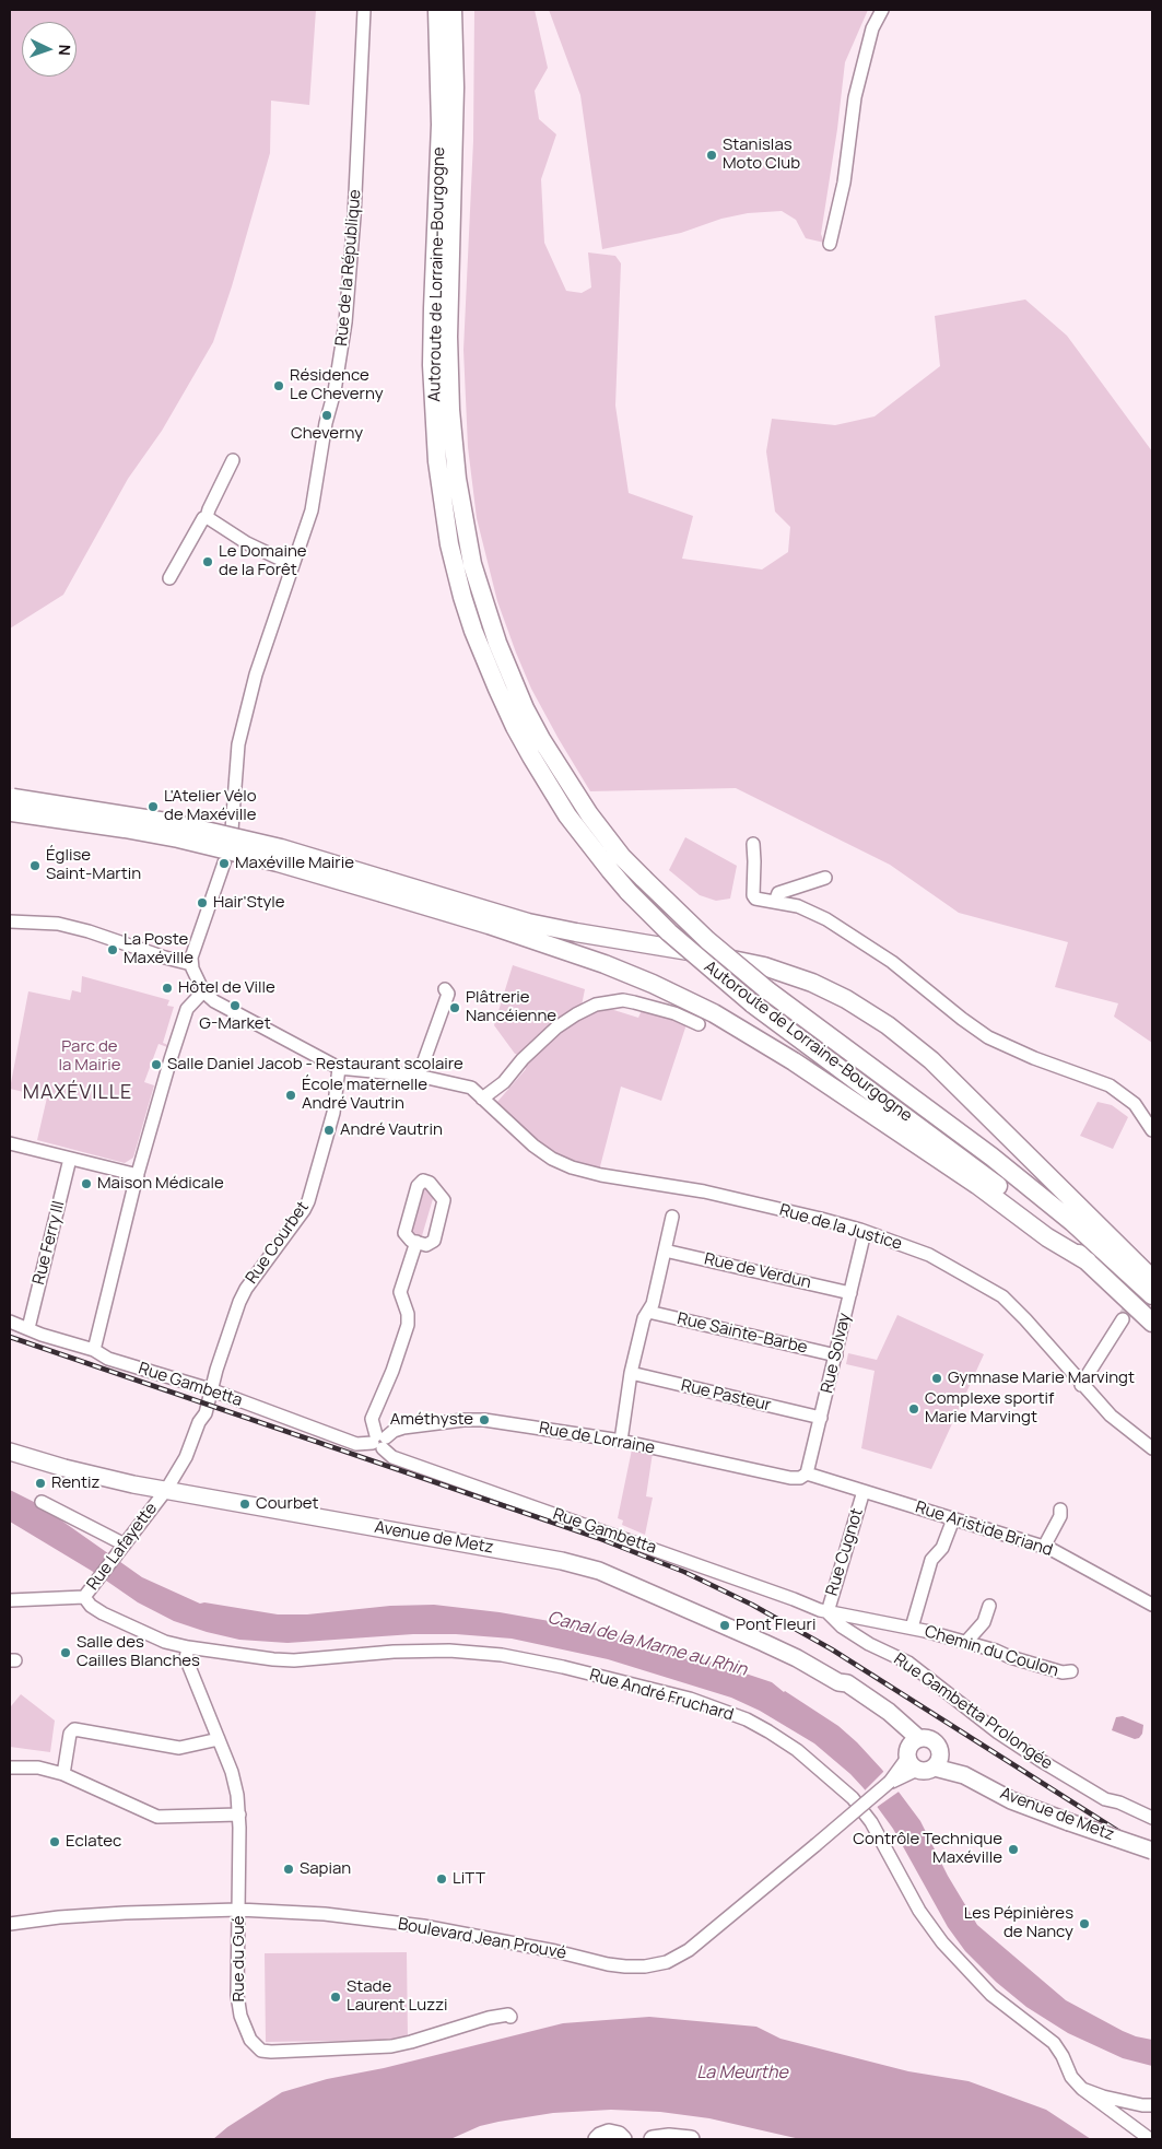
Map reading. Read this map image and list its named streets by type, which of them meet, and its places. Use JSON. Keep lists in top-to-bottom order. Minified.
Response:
{"streets":{"highway":["Autoroute de Lorraine-Bourgogne"],"main road":["Avenue de Metz"],"street":["Rue de la République","Rue de la Justice","Rue Ferry III","Rue Courbet","Rue de Verdun","Rue Sainte-Barbe","Rue Solvay","Rue Gambetta","Rue Pasteur","Rue de Lorraine","Rue Aristide Briand","Rue Lafayette","Rue Cugnot","Chemin du Coulon","Rue André Fruchard","Rue Gambetta Prolongée","Boulevard Jean Prouvé","Rue du Gué"]},"crossings":[["Rue de la Justice","Rue Courbet"],["Rue de la Justice","Rue Solvay"],["Rue Ferry III","Rue Gambetta"],["Rue Courbet","Rue Gambetta"],["Rue Courbet","Avenue de Metz"],["Rue Courbet","Rue Lafayette"],["Rue de Verdun","Rue Solvay"],["Rue Sainte-Barbe","Rue Solvay"],["Rue Solvay","Rue Pasteur"],["Rue Solvay","Rue de Lorraine"],["Rue Solvay","Rue Aristide Briand"],["Rue Gambetta","Rue de Lorraine"],["Rue Gambetta","Rue Cugnot"],["Rue Gambetta","Chemin du Coulon"],["Rue Gambetta","Rue Gambetta Prolongée"],["Rue de Lorraine","Rue Aristide Briand"],["Rue Aristide Briand","Rue Cugnot"],["Avenue de Metz","Rue Lafayette"],["Avenue de Metz","Boulevard Jean Prouvé"],["Rue Lafayette","Rue André Fruchard"],["Rue Cugnot","Chemin du Coulon"],["Rue Cugnot","Rue Gambetta Prolongée"],["Chemin du Coulon","Rue Gambetta Prolongée"],["Rue André Fruchard","Rue du Gué"],["Boulevard Jean Prouvé","Rue du Gué"]],"districts":["MAXÉVILLE"],"water":["Canal de la Marne au Rhin","La Meurthe"],"parks":["Parc de la Mairie"],"places":["Stanislas Moto Club","Résidence Le Cheverny","Cheverny","Le Domaine de la Forêt","L'Atelier Vélo de Maxéville","Maxéville Mairie","Église Saint-Martin","Hair'Style","La Poste Maxéville","Hôtel de Ville","G-Market","Plâtrerie Nancéienne","Salle Daniel Jacob - Restaurant scolaire","École maternelle André Vautrin","André Vautrin","Maison Médicale","Gymnase Marie Marvingt","Complexe sportif Marie Marvingt","Améthyste","Rentiz","Courbet","Pont Fleuri","Salle des Cailles Blanches","Eclatec","Contrôle Technique Maxéville","Sapian","LiTT","Les Pépinières de Nancy","Stade Laurent Luzzi"],"north":"right"}
